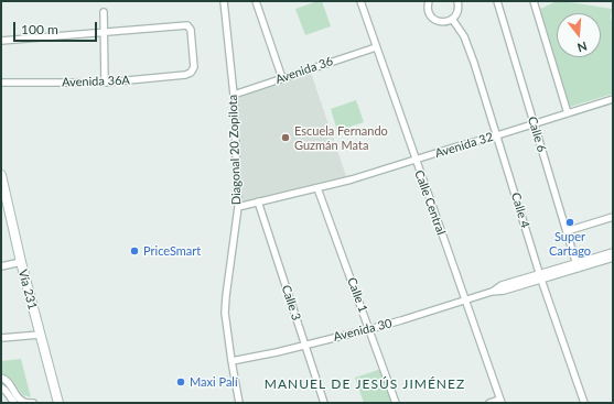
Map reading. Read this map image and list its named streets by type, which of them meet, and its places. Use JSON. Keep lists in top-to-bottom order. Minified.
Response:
{"streets":{"main road":["Vía 231"],"street":["Avenida 36","Avenida 36A","Calle 6","Avenida 32","Diagonal 20 Zopilota","Calle Central","Calle 4","Calle 1","Calle 3","Avenida 30"]},"crossings":[["Avenida 36","Diagonal 20 Zopilota"],["Avenida 36","Calle Central"],["Calle 6","Avenida 32"],["Calle 6","Avenida 30"],["Avenida 32","Diagonal 20 Zopilota"],["Avenida 32","Calle Central"],["Avenida 32","Calle 4"],["Avenida 32","Calle 1"],["Avenida 32","Calle 3"],["Diagonal 20 Zopilota","Avenida 30"],["Calle Central","Avenida 30"],["Calle 4","Avenida 30"],["Calle 1","Avenida 30"],["Calle 3","Avenida 30"]],"districts":["MANUEL DE JESÚS JIMÉNEZ"],"places":["Escuela Fernando Guzmán Mata","Super Cartago","PriceSmart","Maxi Palí"],"scale_bar":"100 m","north":"bottom"}
